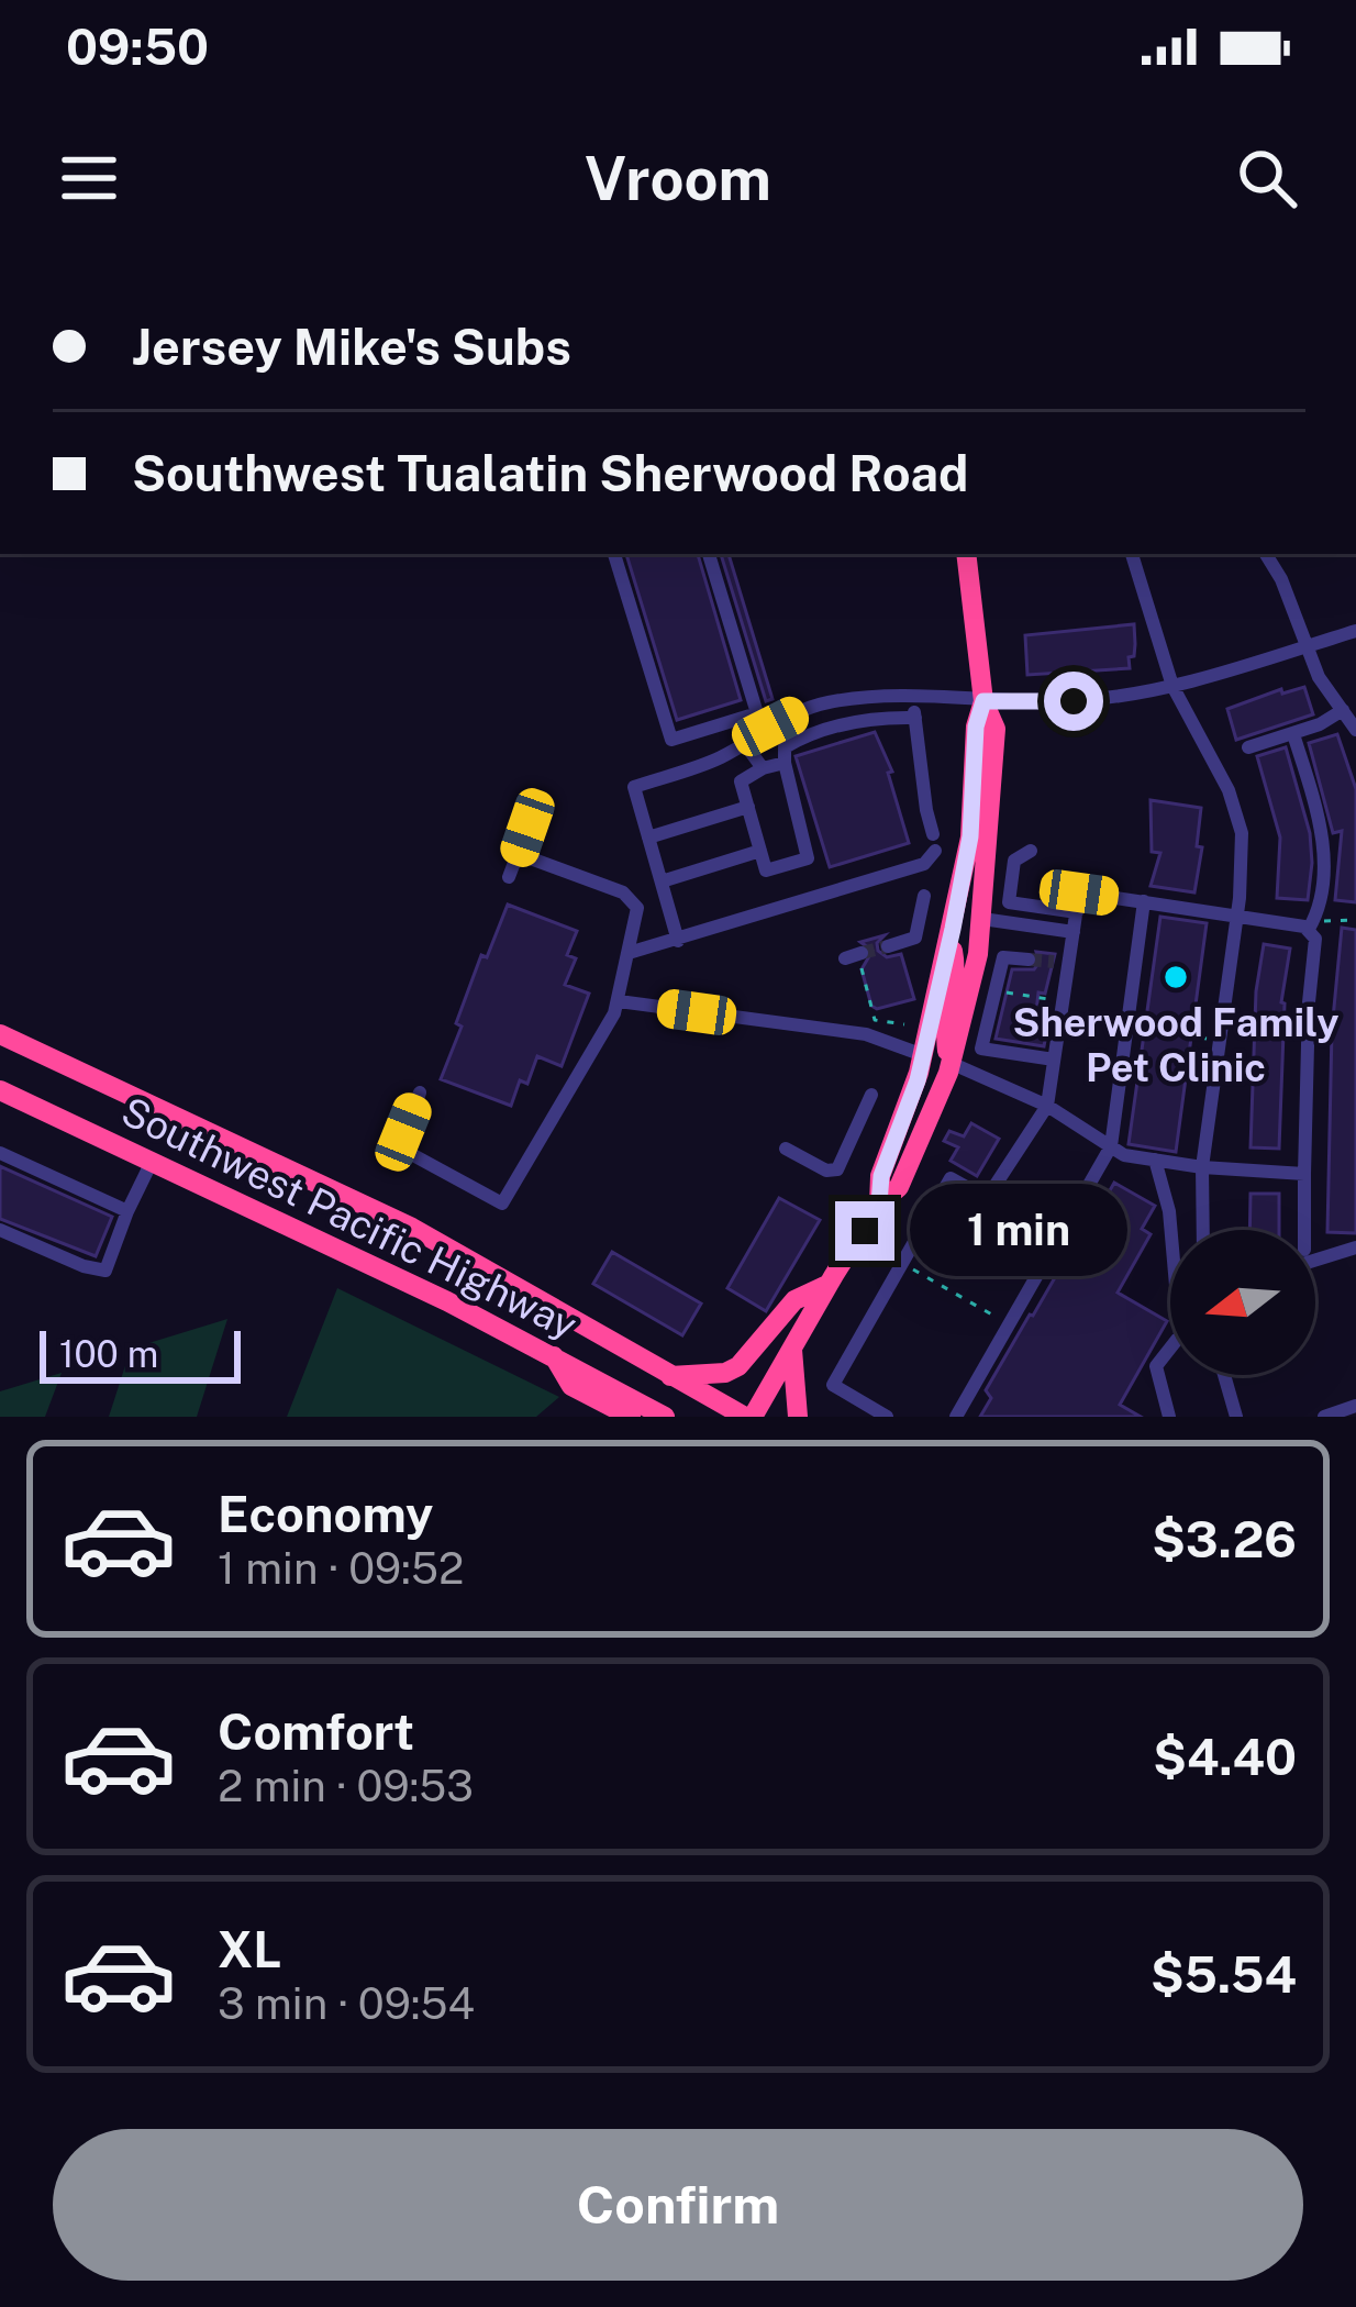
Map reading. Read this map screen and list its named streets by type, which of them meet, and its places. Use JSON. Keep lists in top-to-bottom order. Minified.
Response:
{"streets":{"highway":["Southwest Pacific Highway"]},"places":["Sherwood Family Pet Clinic"],"scale_bar":"100 m","north":"left","page":{"status":"09:50","header":"Vroom","banner":["Jersey Mike's Subs","Southwest Tualatin Sherwood Road"],"bubble":"1 min","scale":"100 m","list":[{"name":"Economy","note":"1 min · 09:52","value":"$3.26"},{"name":"Comfort","note":"2 min · 09:53","value":"$4.40"},{"name":"XL","note":"3 min · 09:54","value":"$5.54"}],"buttons":"Confirm"}}
